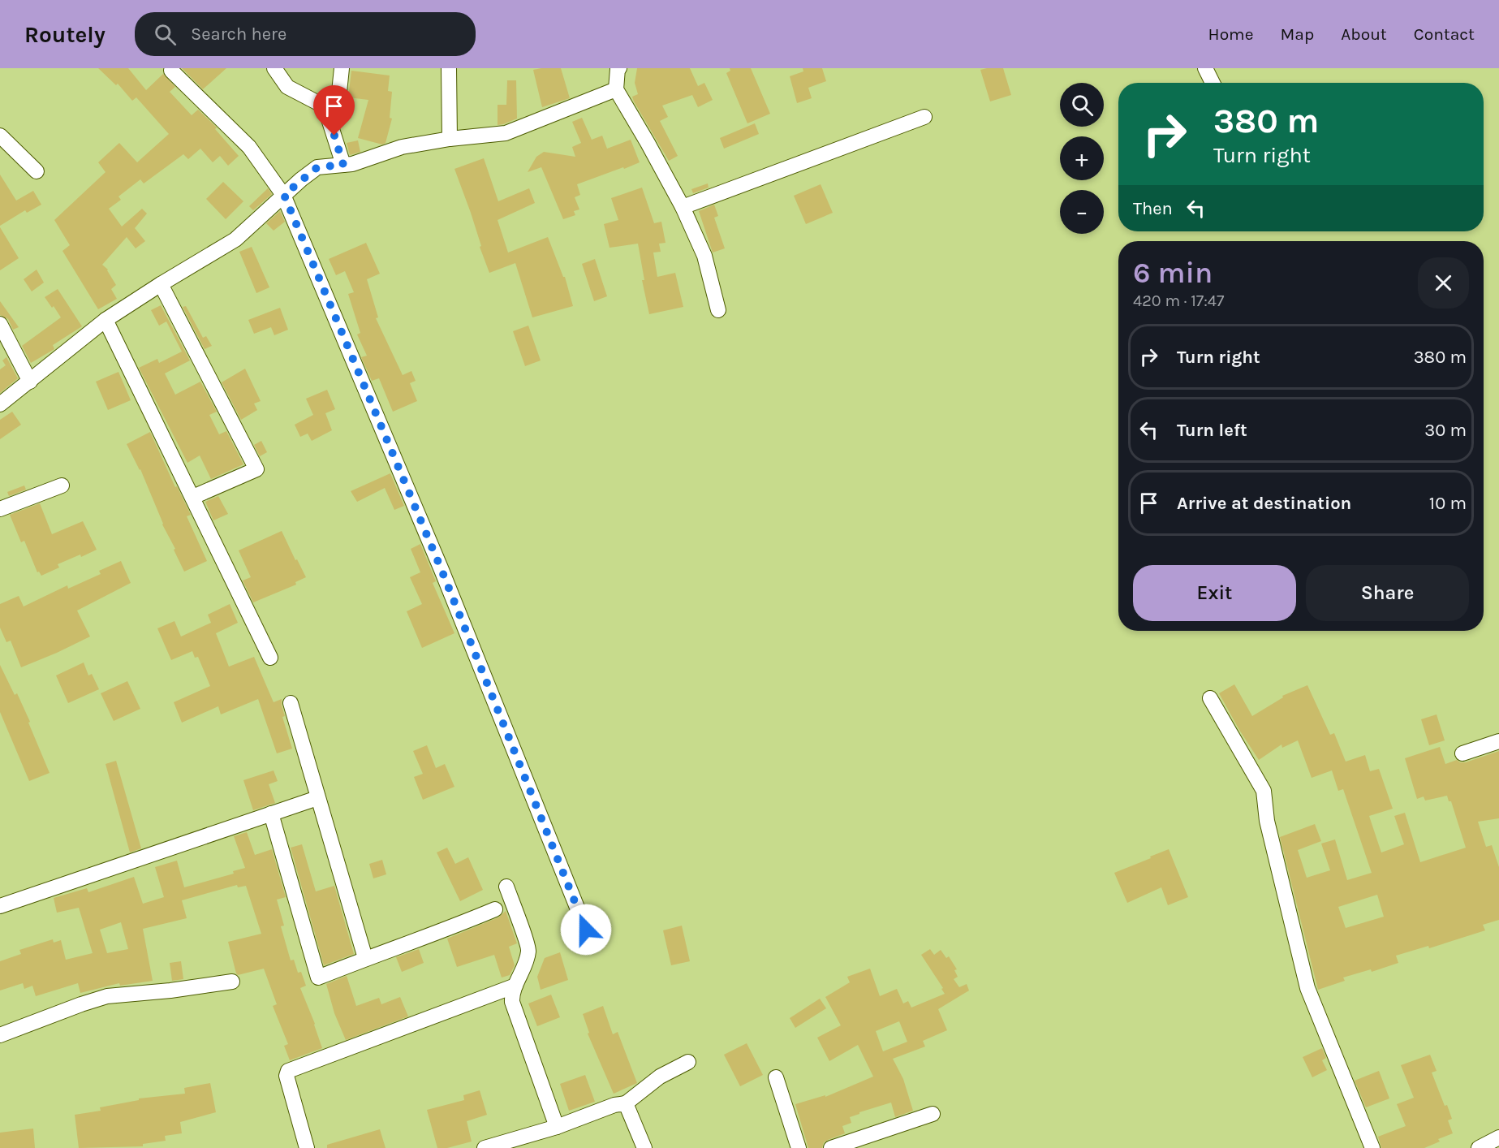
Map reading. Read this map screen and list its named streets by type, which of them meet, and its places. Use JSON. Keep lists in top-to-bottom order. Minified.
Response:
{"page":{"header":"Routely","search":"Search here","nav":["Home","Map","About","Contact"],"map_buttons":["+","−"],"turn":["380 m","Turn right"],"then":"Then","heading":["6 min","420 m · 17:47"],"list":[{"name":"Turn right","value":"380 m"},{"name":"Turn left","value":"30 m"},{"name":"Arrive at destination","value":"10 m"}],"buttons":["Exit","Share"]}}
